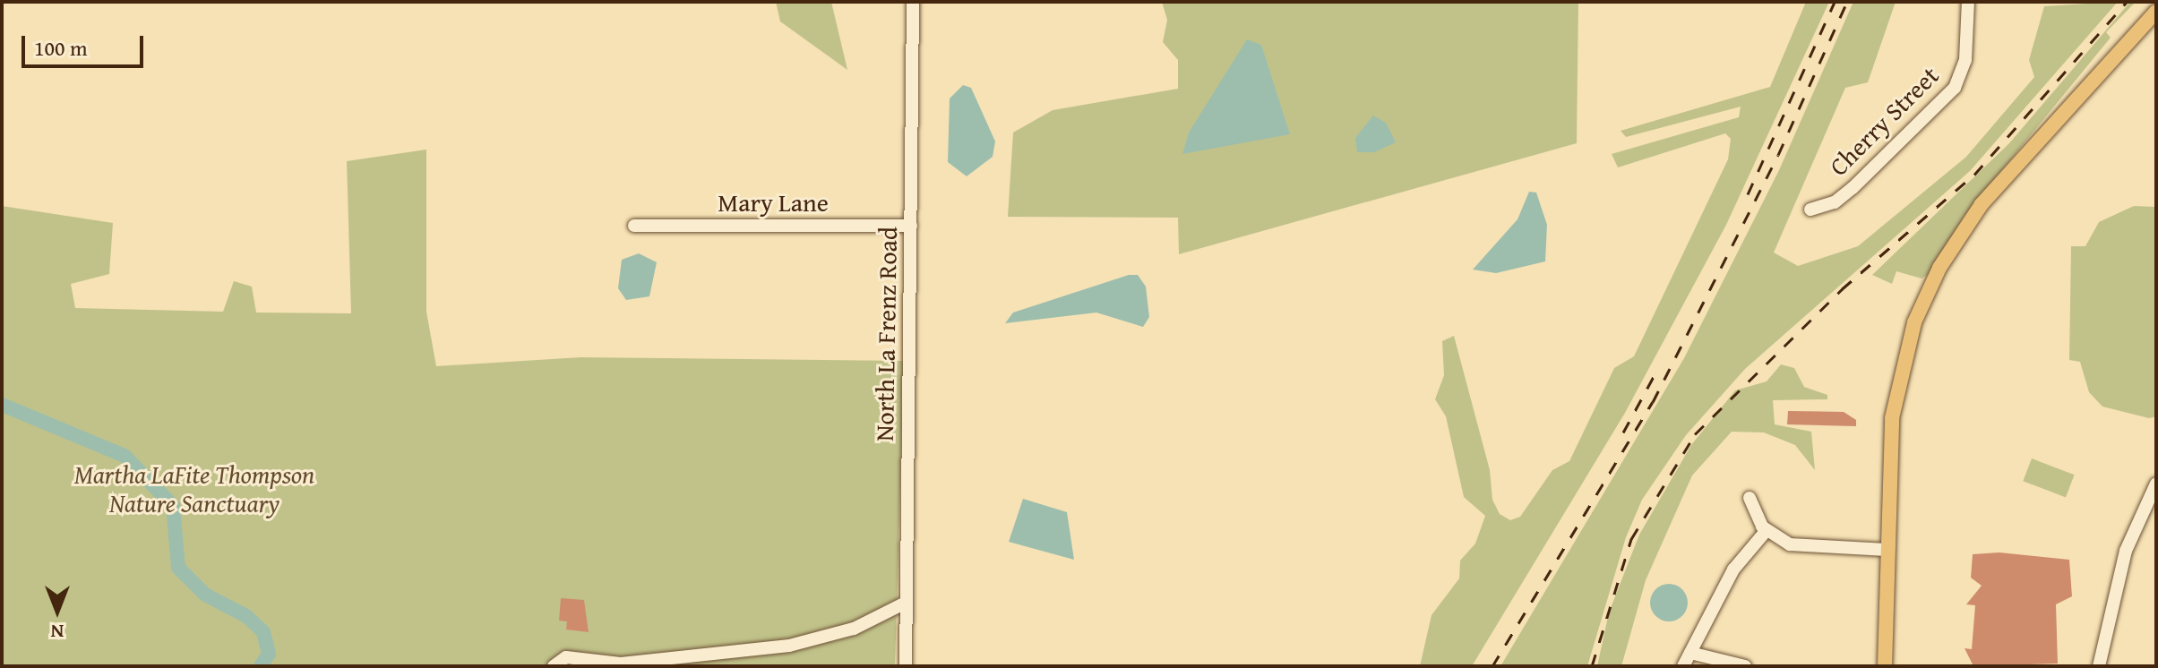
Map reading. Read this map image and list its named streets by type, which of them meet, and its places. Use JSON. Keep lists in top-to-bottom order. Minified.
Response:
{"streets":{"street":["Cherry Street","Mary Lane","North La Frenz Road"]},"crossings":[["Mary Lane","North La Frenz Road"]],"parks":["Martha LaFite Thompson Nature Sanctuary"],"scale_bar":"100 m","north":"bottom"}
